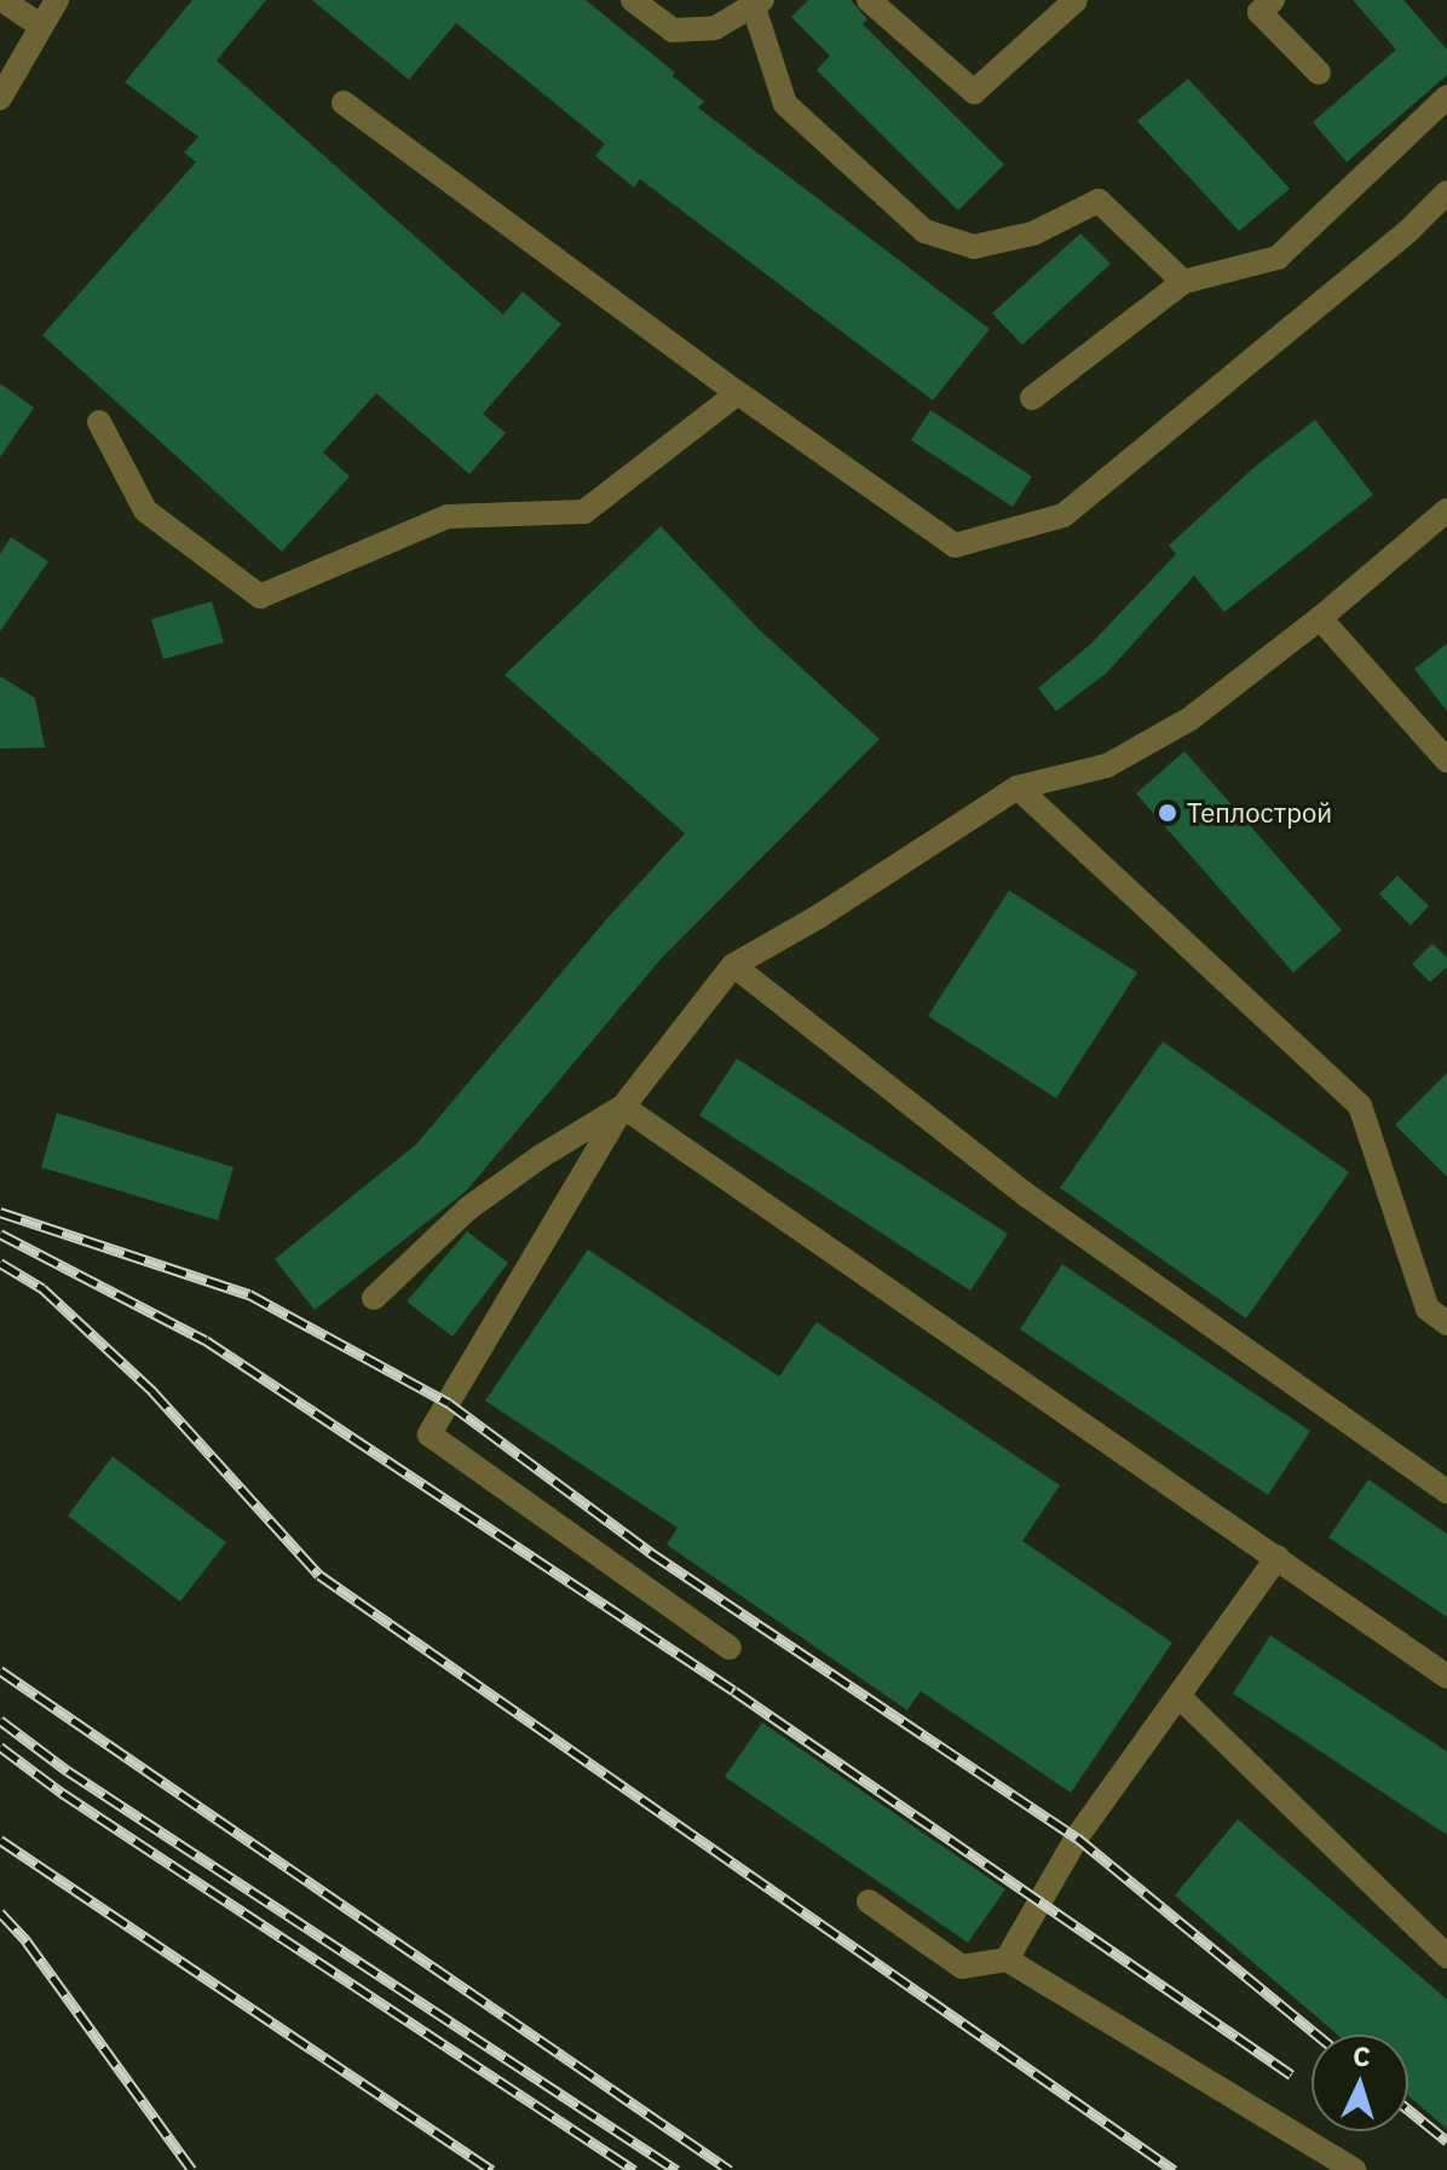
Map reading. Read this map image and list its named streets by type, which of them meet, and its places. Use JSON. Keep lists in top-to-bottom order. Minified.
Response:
{"places":["Теплострой"],"north":"top"}
